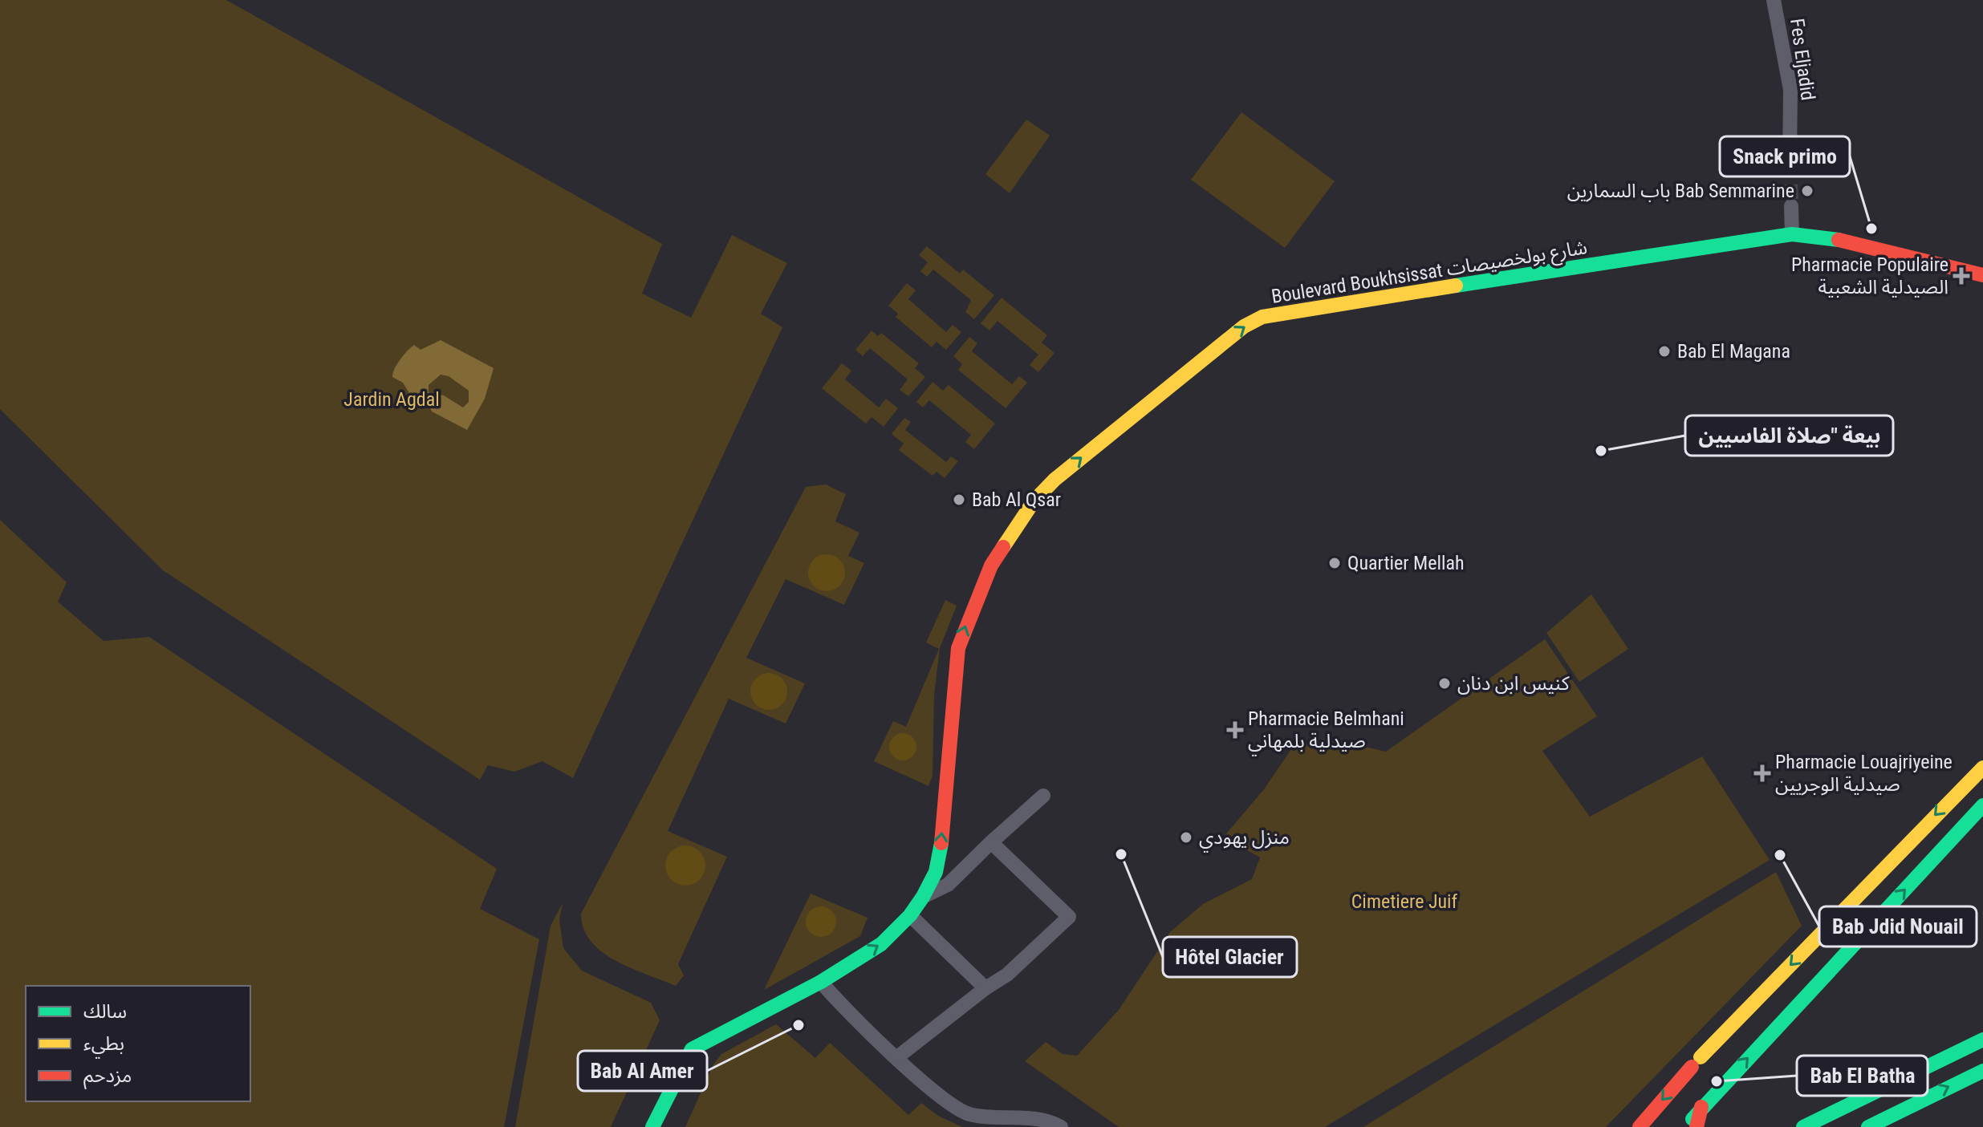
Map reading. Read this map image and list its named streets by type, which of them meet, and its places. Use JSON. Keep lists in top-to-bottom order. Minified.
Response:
{"streets":{"street":["Fes Eljadid","Boulevard Boukhsissat شارع بولخصيصات"]},"one_way":["Boulevard Boukhsissat شارع بولخصيصات"],"parks":["Jardin Agdal","Cimetiere Juif"],"places":{"other":["باب السمارين Bab Semmarine","Snack primo","Bab El Magana","بيعة \"صلاة الفاسيين","Bab Al Qsar","Quartier Mellah","كنيس ابن دنان","منزل يهودي","Hôtel Glacier","Bab Jdid Nouail","Bab Al Amer","Bab El Batha"],"health":["Pharmacie Populaire الصيدلية الشعبية","Pharmacie Belmhani صيدلية بلمهاني","Pharmacie Louajriyeine صيدلية الوجريين"]},"legend":["سالك","بطيء","مزدحم"]}
